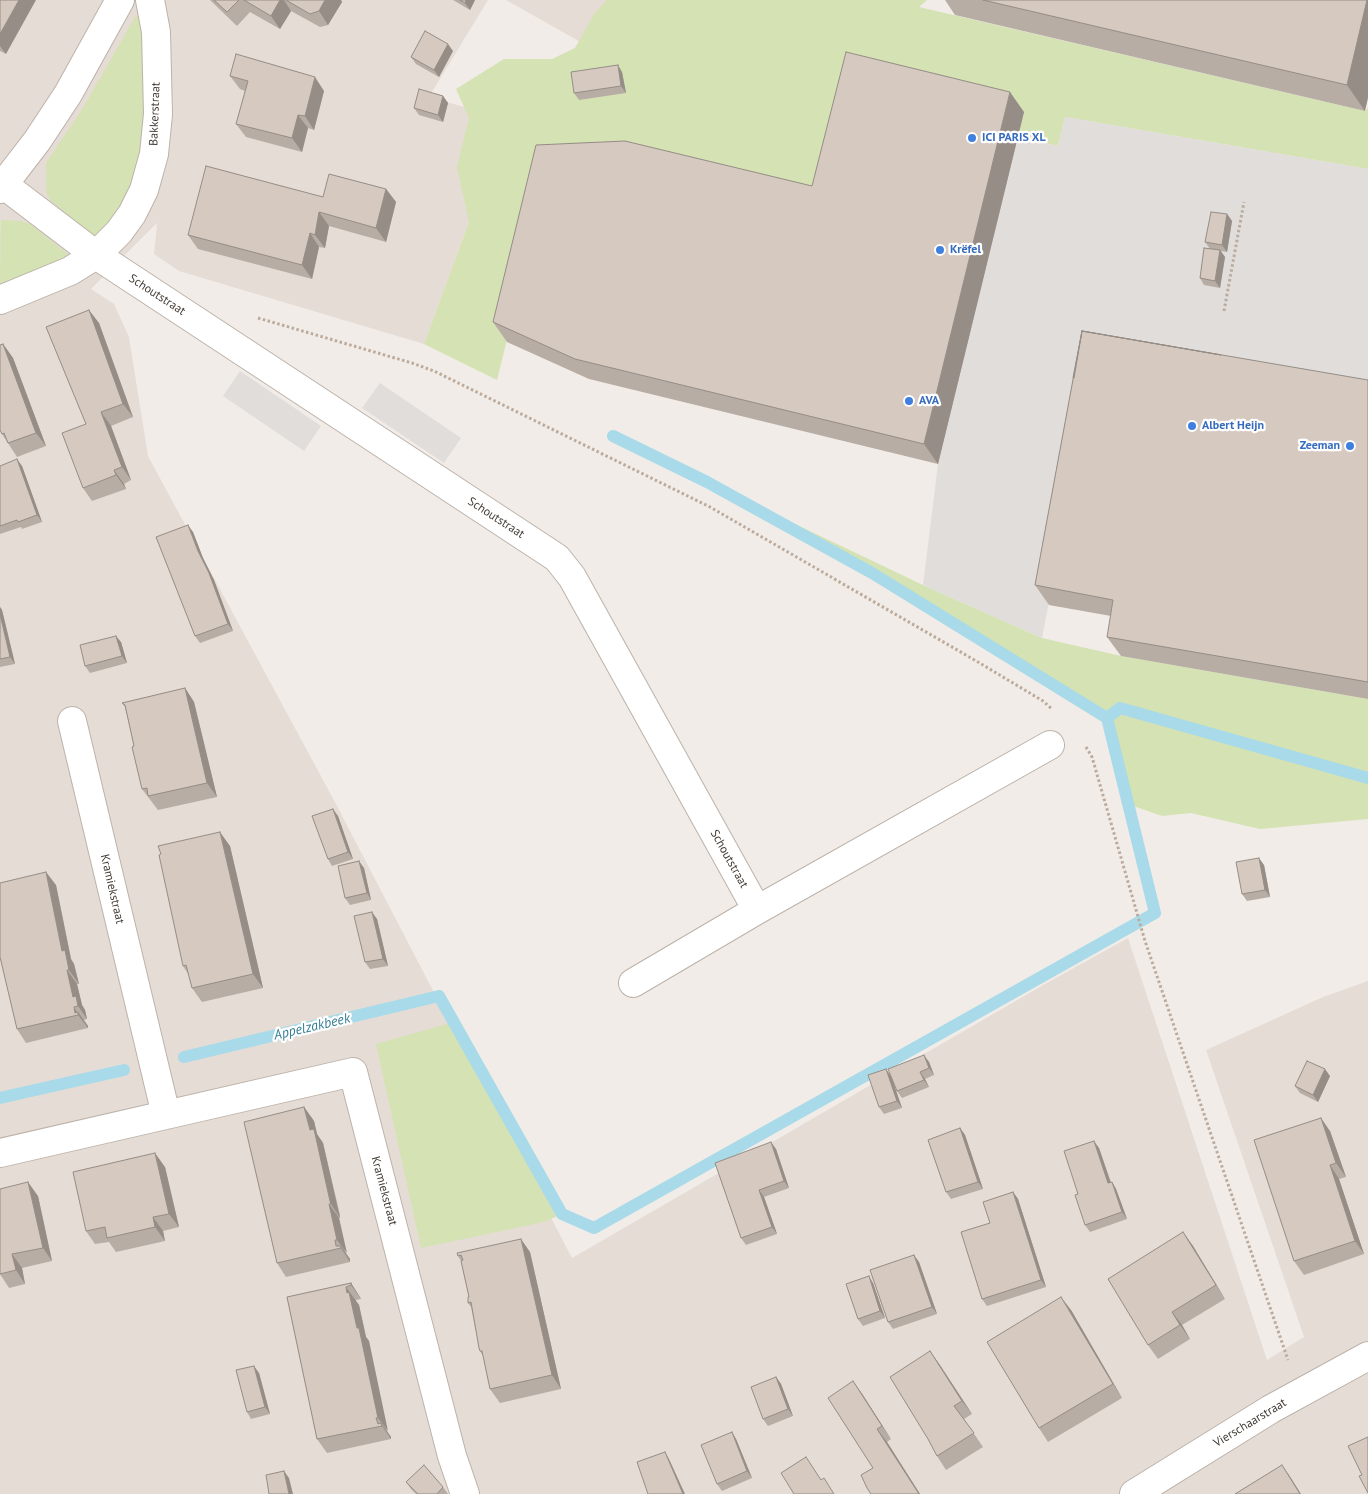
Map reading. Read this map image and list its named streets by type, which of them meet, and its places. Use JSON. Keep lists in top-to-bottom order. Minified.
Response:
{"streets":{"street":["Bakkerstraat","Schoutstraat","Kramiekstraat","Vierschaarstraat"]},"crossings":[["Bakkerstraat","Schoutstraat"]],"water":["Appelzakbeek"],"places":["ICI PARIS XL","Krëfel","AVA","Albert Heijn","Zeeman"]}
